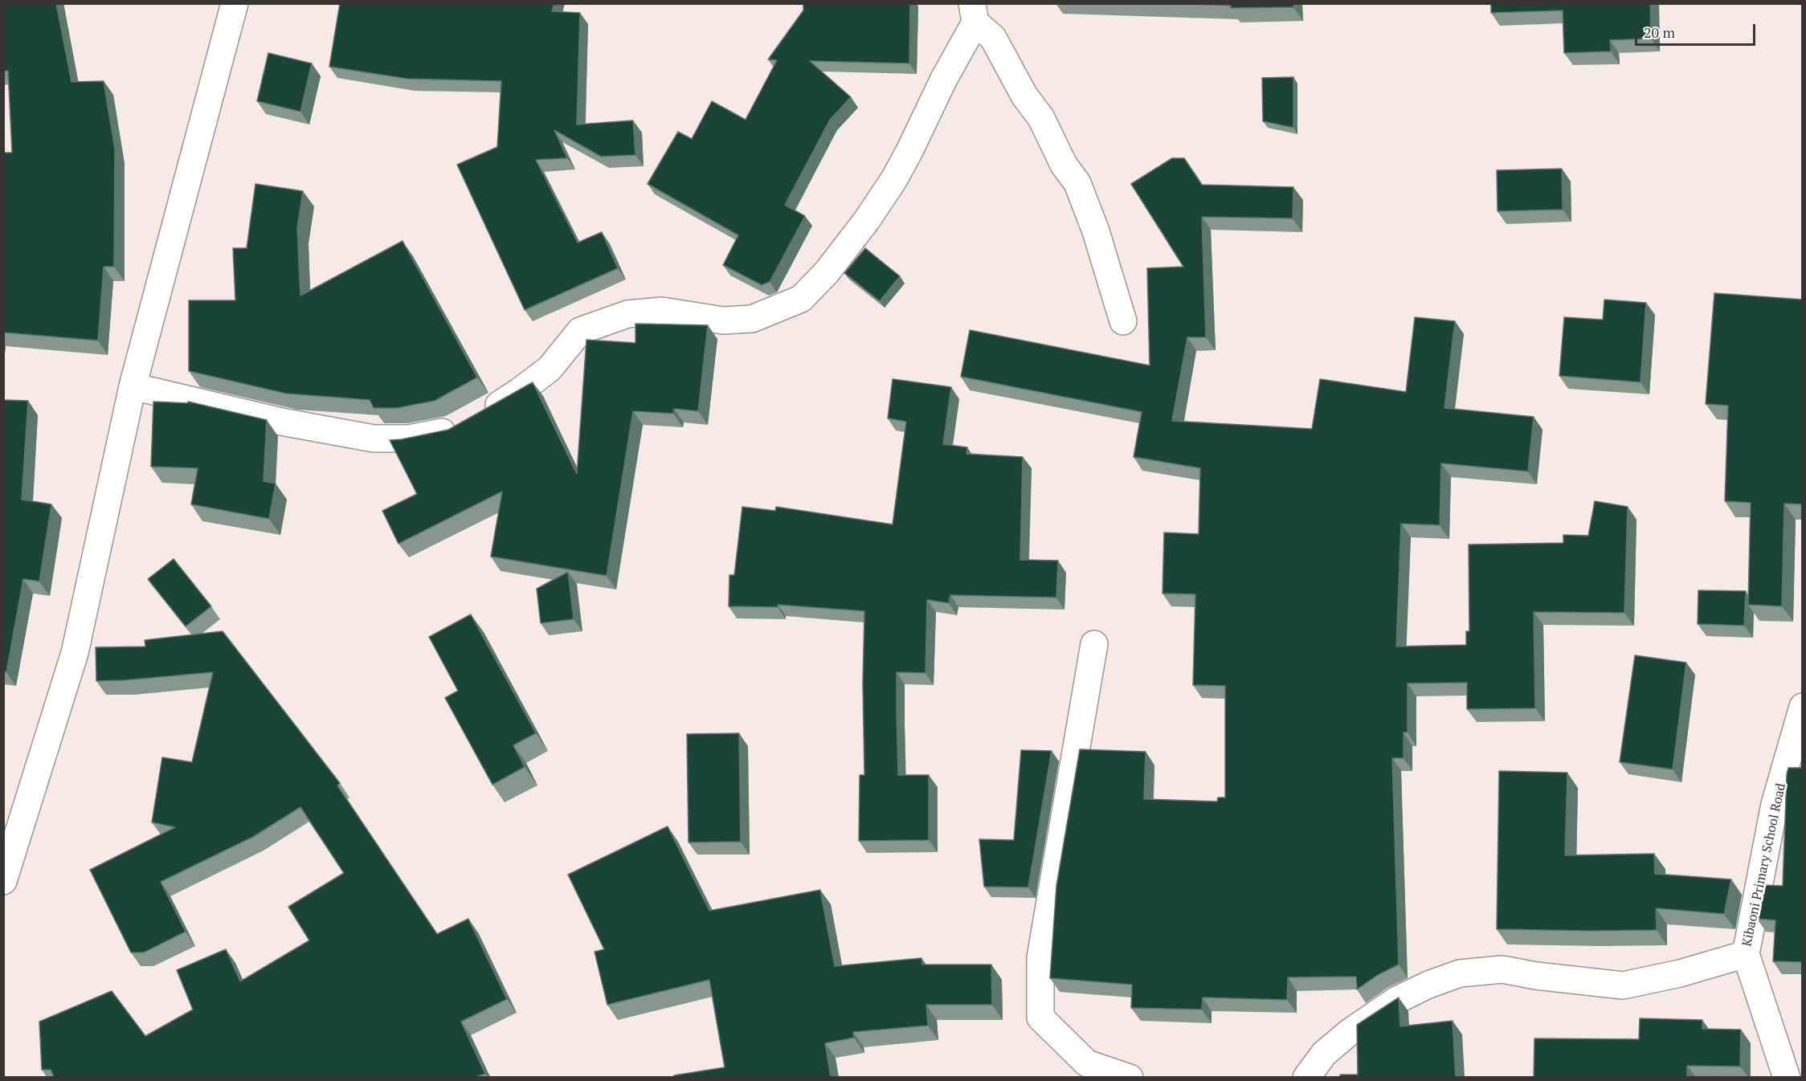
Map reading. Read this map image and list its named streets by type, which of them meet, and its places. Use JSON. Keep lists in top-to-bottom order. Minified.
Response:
{"streets":{"street":["Kibaoni Primary School Road"]},"scale_bar":"20 m"}
